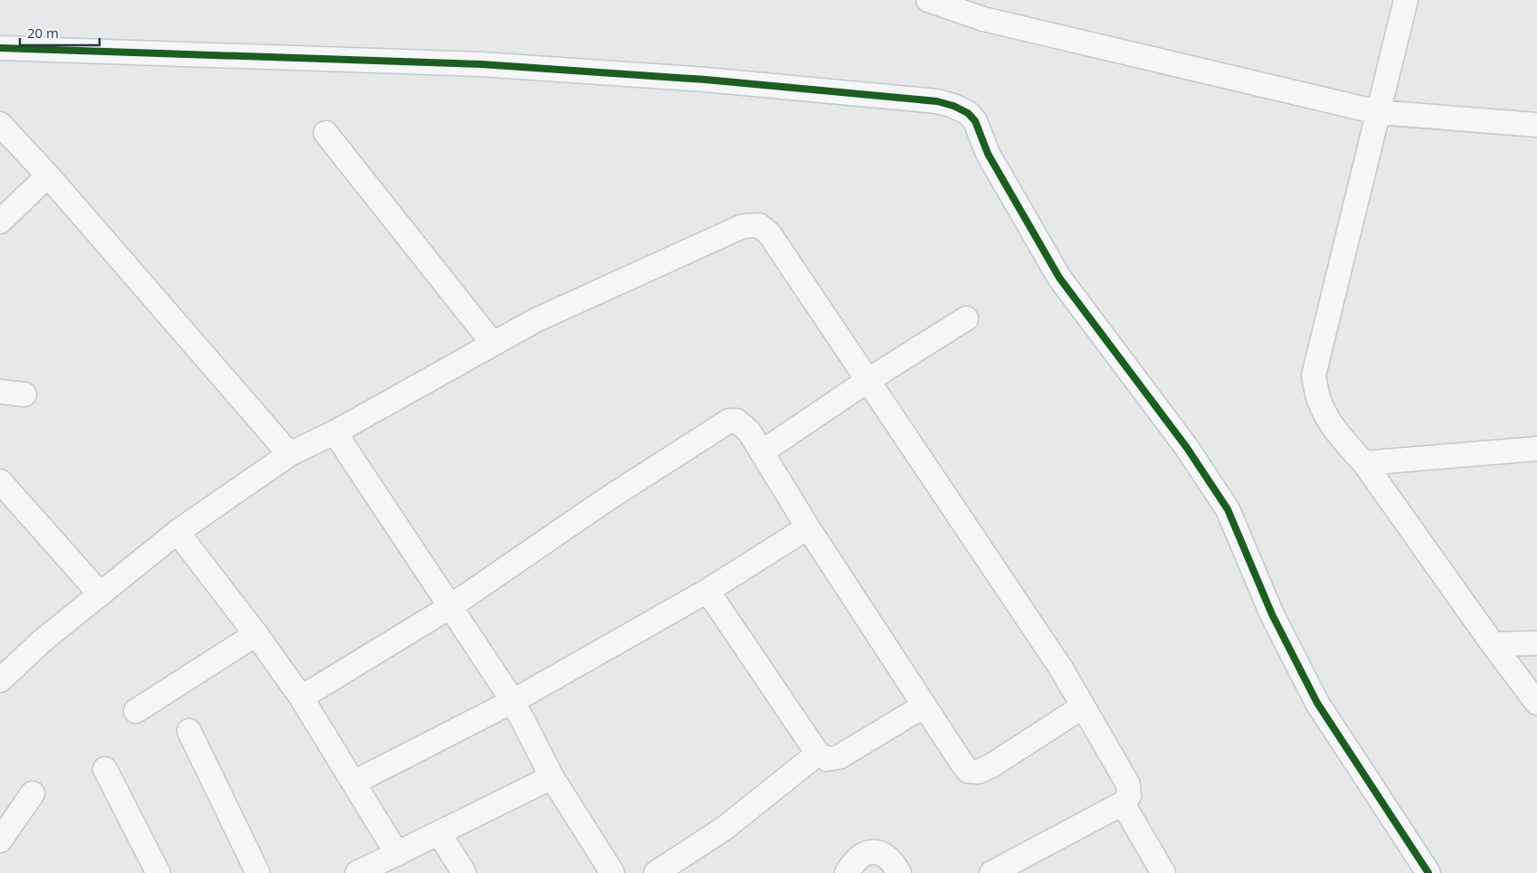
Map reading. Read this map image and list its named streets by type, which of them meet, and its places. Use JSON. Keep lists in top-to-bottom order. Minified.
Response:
{"scale_bar":"20 m"}
